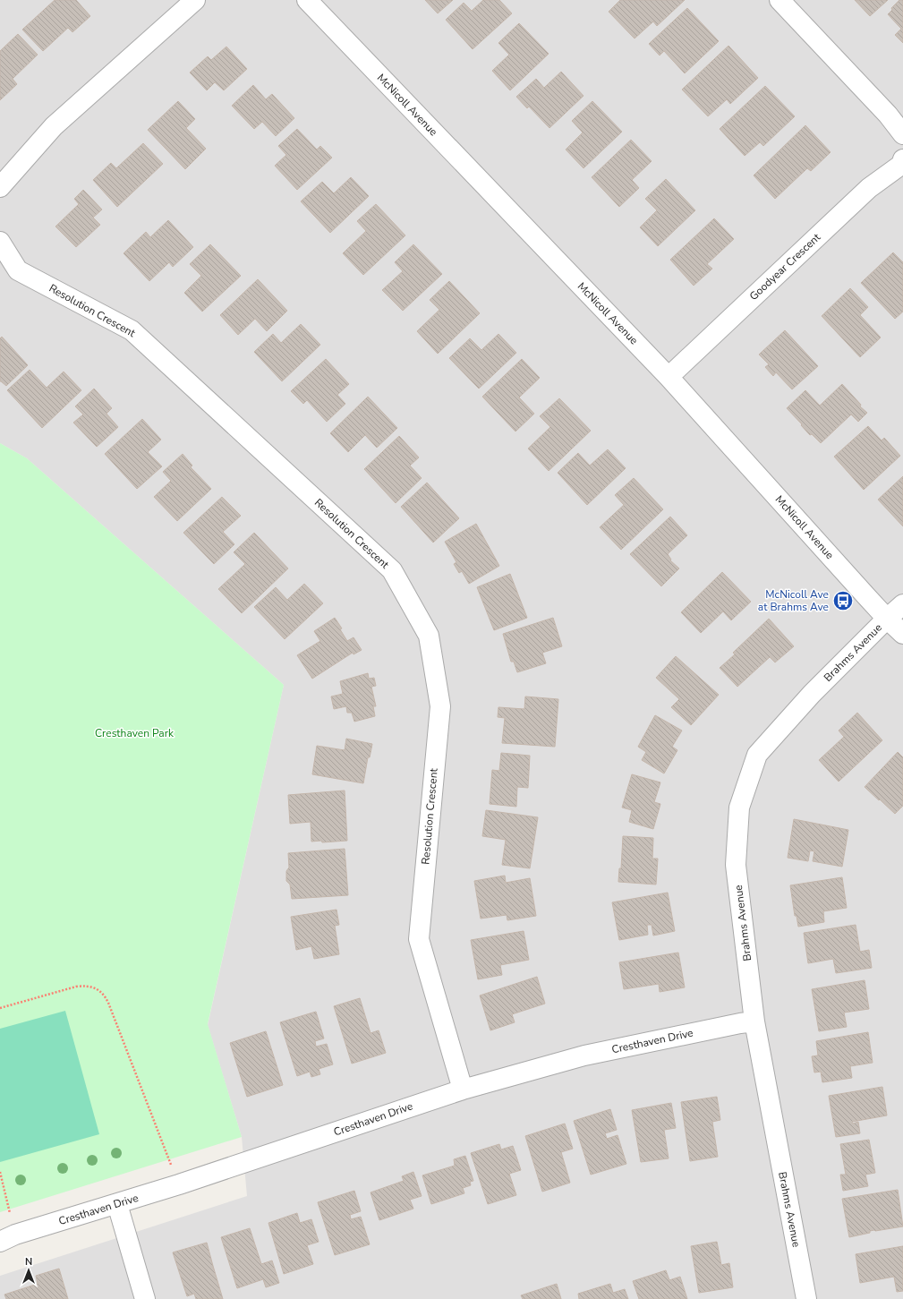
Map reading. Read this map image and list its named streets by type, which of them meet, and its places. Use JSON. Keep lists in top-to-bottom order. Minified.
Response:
{"streets":{"street":["McNicoll Avenue","Goodyear Crescent","Resolution Crescent","Brahms Avenue","Cresthaven Drive"]},"crossings":[["McNicoll Avenue","Goodyear Crescent"],["McNicoll Avenue","Brahms Avenue"],["Resolution Crescent","Cresthaven Drive"],["Brahms Avenue","Cresthaven Drive"]],"parks":["Cresthaven Park"],"places":{"bus stop":["McNicoll Ave at Brahms Ave"]},"north":"top"}
